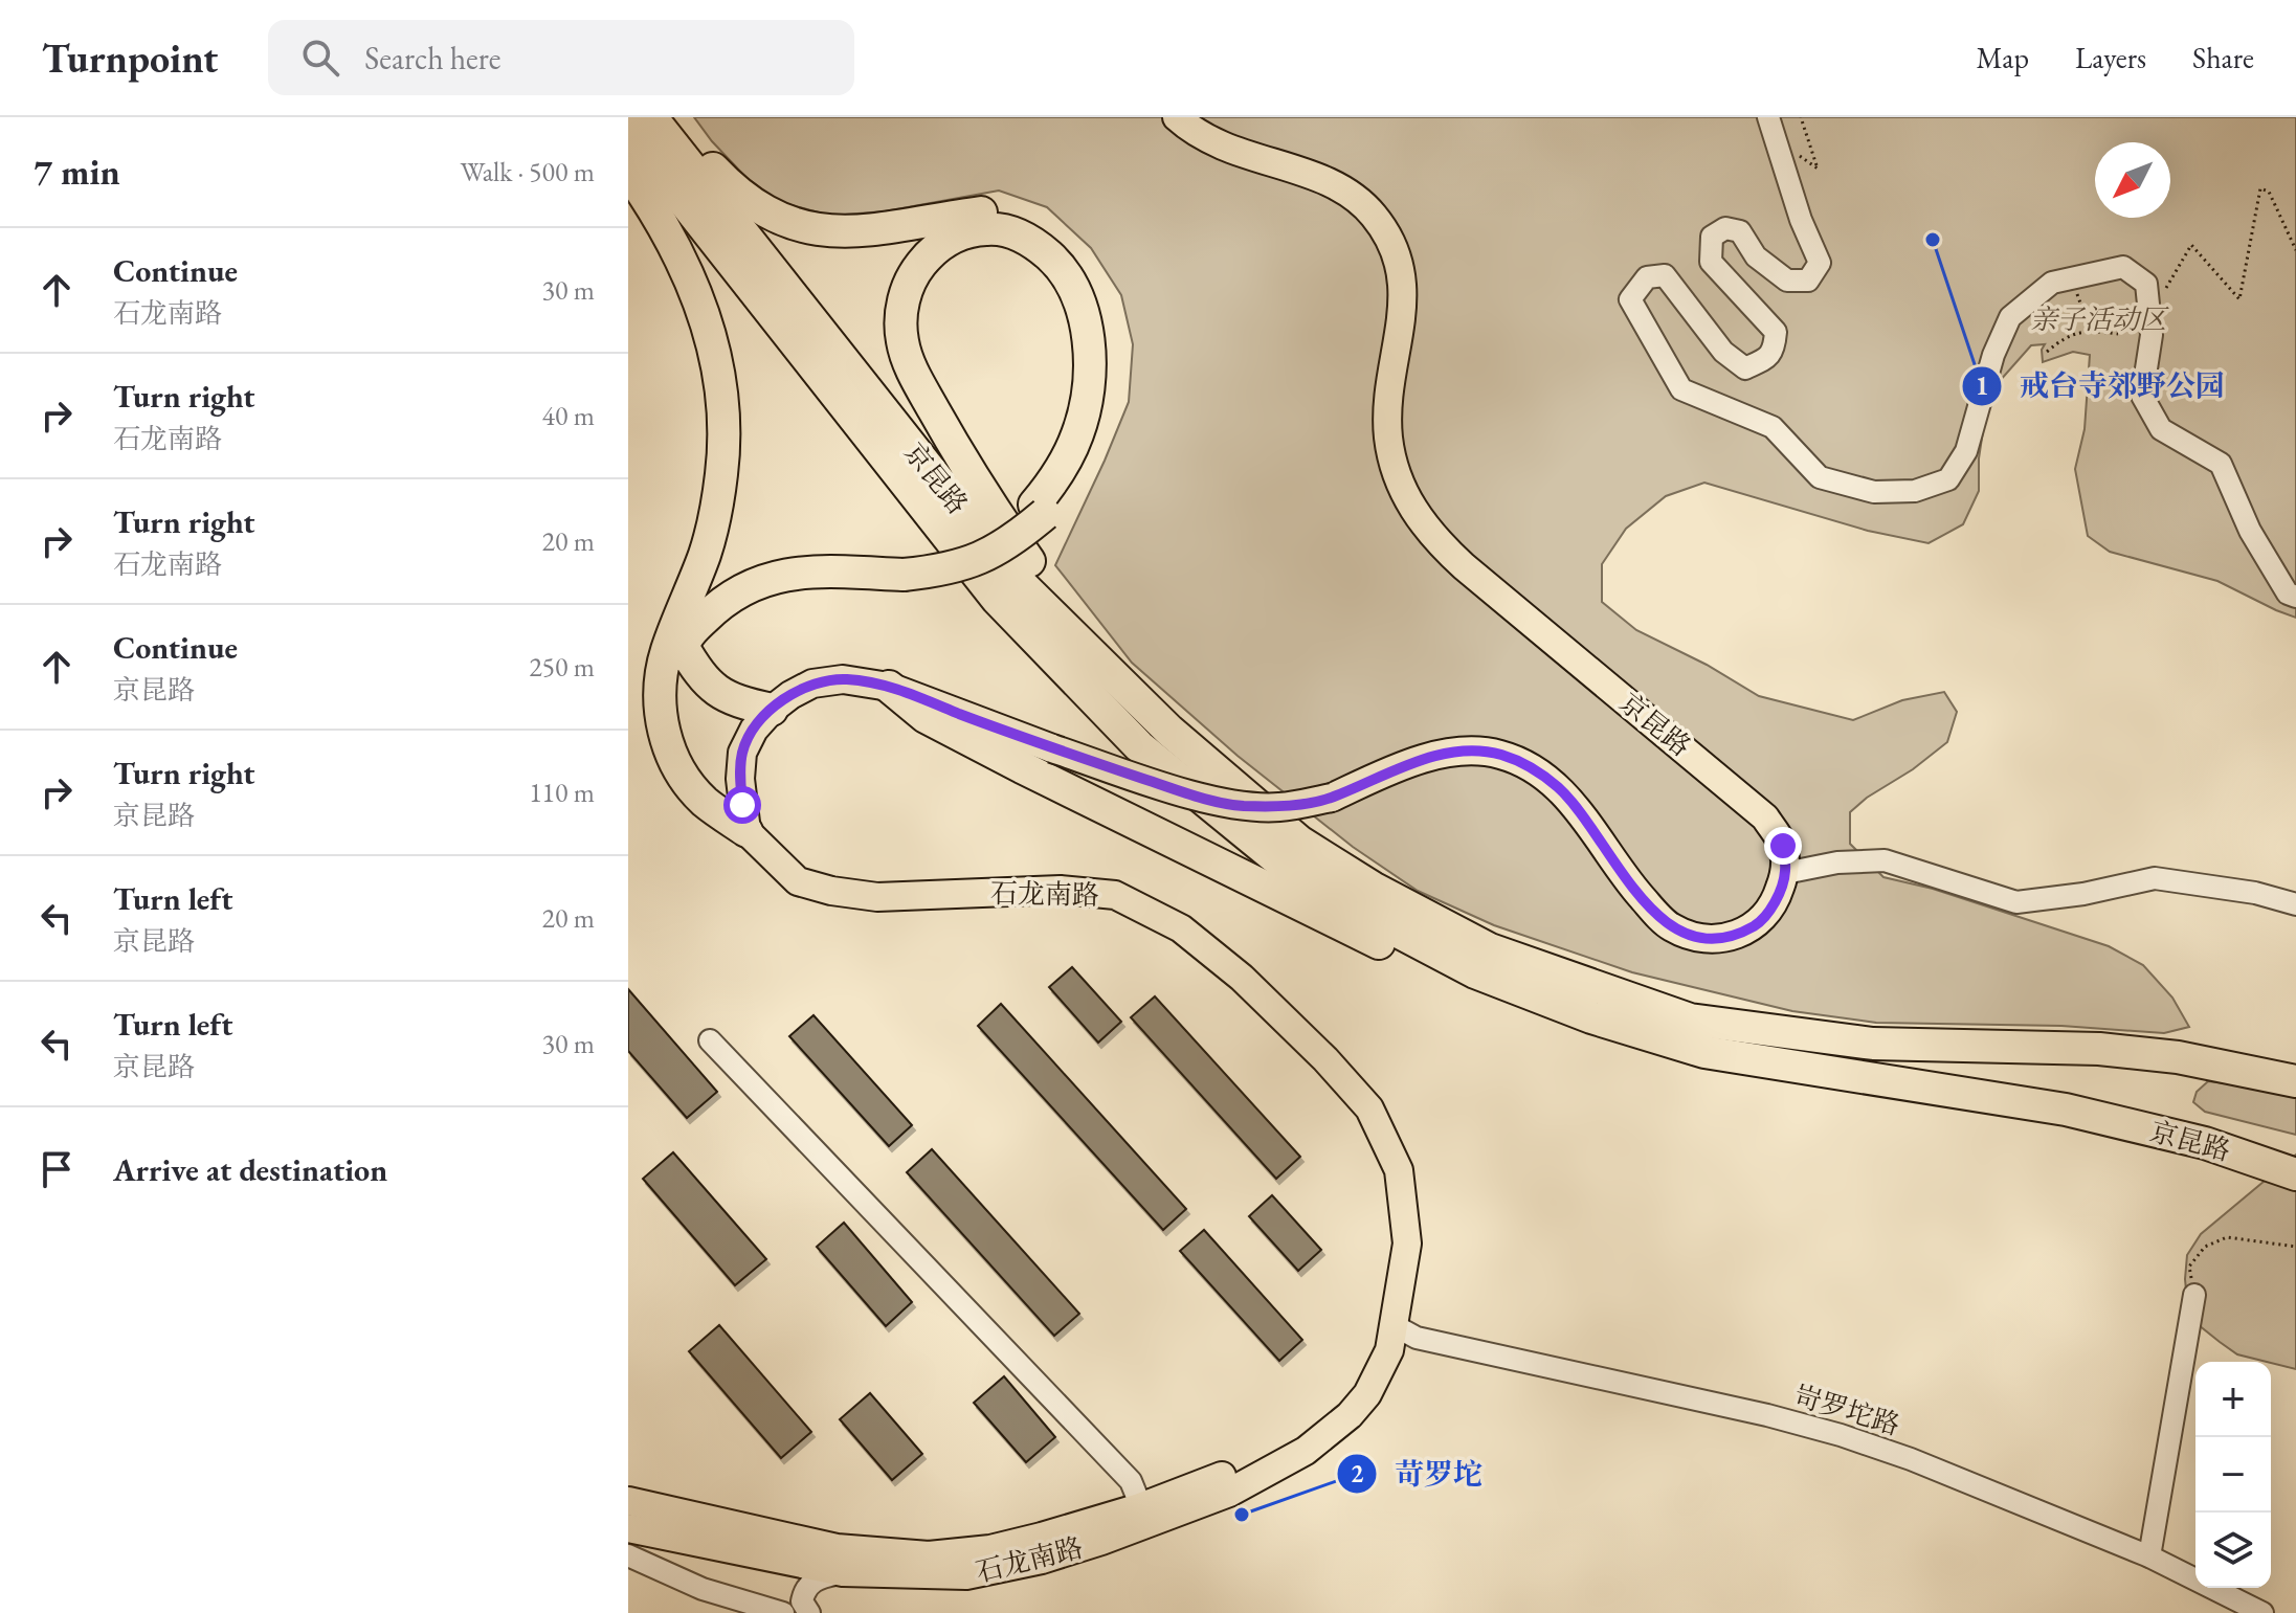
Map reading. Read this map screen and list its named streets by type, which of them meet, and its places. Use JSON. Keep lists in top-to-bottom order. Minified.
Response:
{"streets":{"highway":["京昆路"],"main road":["石龙南路"],"street":["岢罗坨路"]},"crossings":[["石龙南路","岢罗坨路"]],"parks":["亲子活动区"],"places":["戒台寺郊野公园","苛罗坨"],"north":"bottom left","page":{"header":"Turnpoint","search":"Search here","nav":["Map","Layers","Share"],"heading":["7 min","Walk · 500 m"],"list":[["Continue","石龙南路","30 m"],["Turn right","石龙南路","40 m"],["Turn right","石龙南路","20 m"],["Continue","京昆路","250 m"],["Turn right","京昆路","110 m"],["Turn left","京昆路","20 m"],["Turn left","京昆路","30 m"],"Arrive at destination"],"map_buttons":["+","−"]}}
